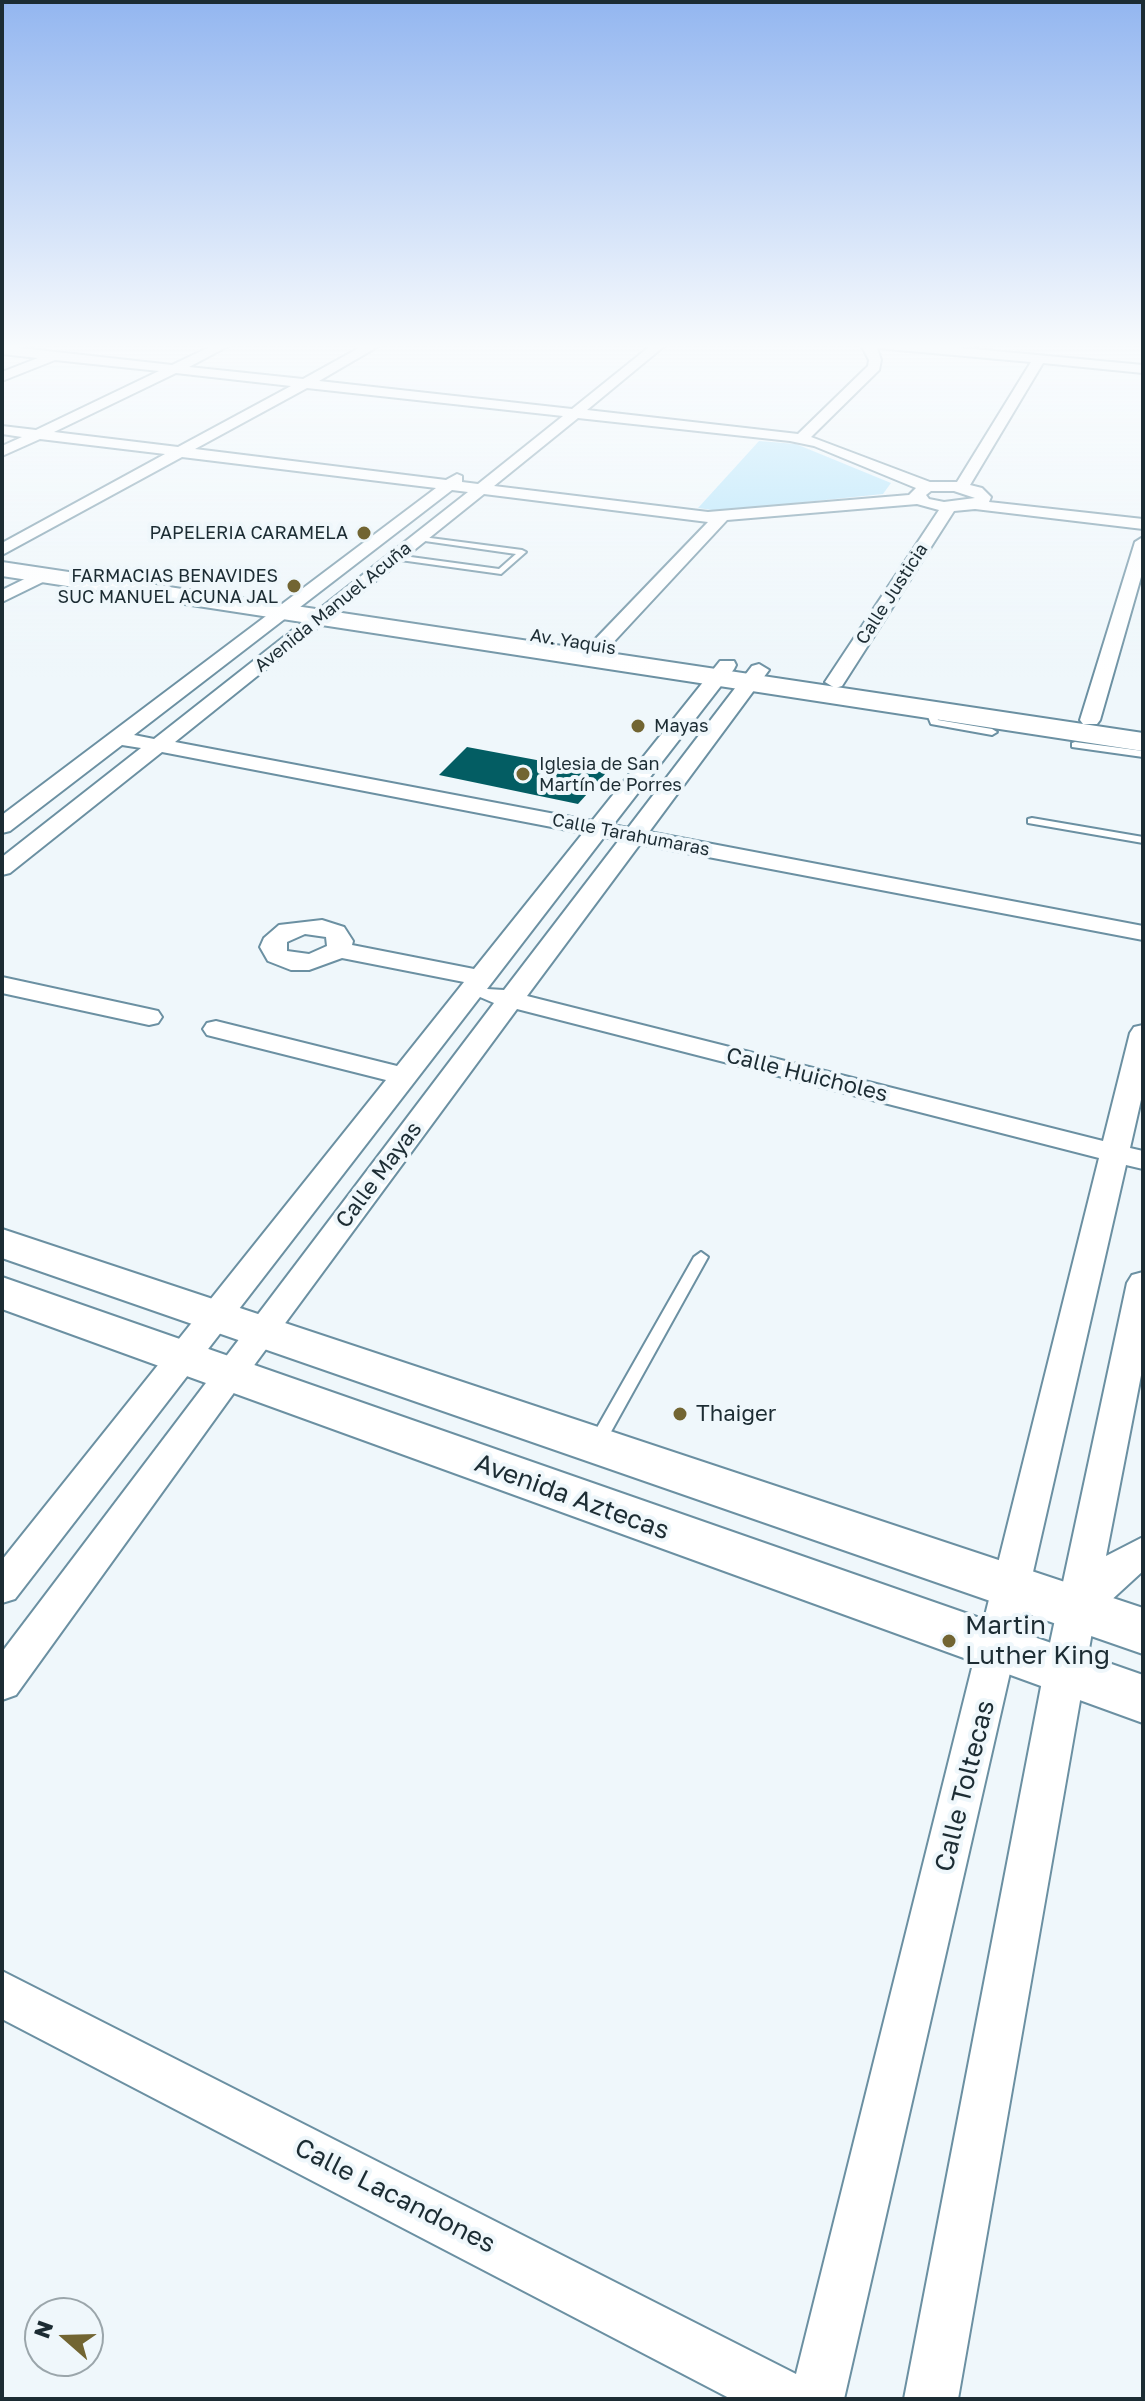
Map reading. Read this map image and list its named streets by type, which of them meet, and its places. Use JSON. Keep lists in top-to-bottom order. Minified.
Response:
{"streets":{"street":["Calle Justicia","Avenida Manuel Acuña","Av. Yaquis","Calle Tarahumaras","Calle Huicholes","Calle Mayas","Avenida Aztecas","Calle Toltecas","Calle Lacandones"]},"crossings":[["Avenida Manuel Acuña","Av. Yaquis"],["Avenida Manuel Acuña","Calle Tarahumaras"],["Calle Tarahumaras","Calle Mayas"],["Calle Huicholes","Calle Mayas"],["Calle Huicholes","Calle Toltecas"],["Calle Mayas","Avenida Aztecas"],["Avenida Aztecas","Calle Toltecas"]],"places":["PAPELERIA CARAMELA","FARMACIAS BENAVIDES SUC MANUEL ACUNA JAL","Mayas","Iglesia de San Martín de Porres","Thaiger","Martin Luther King"],"north":"left"}
